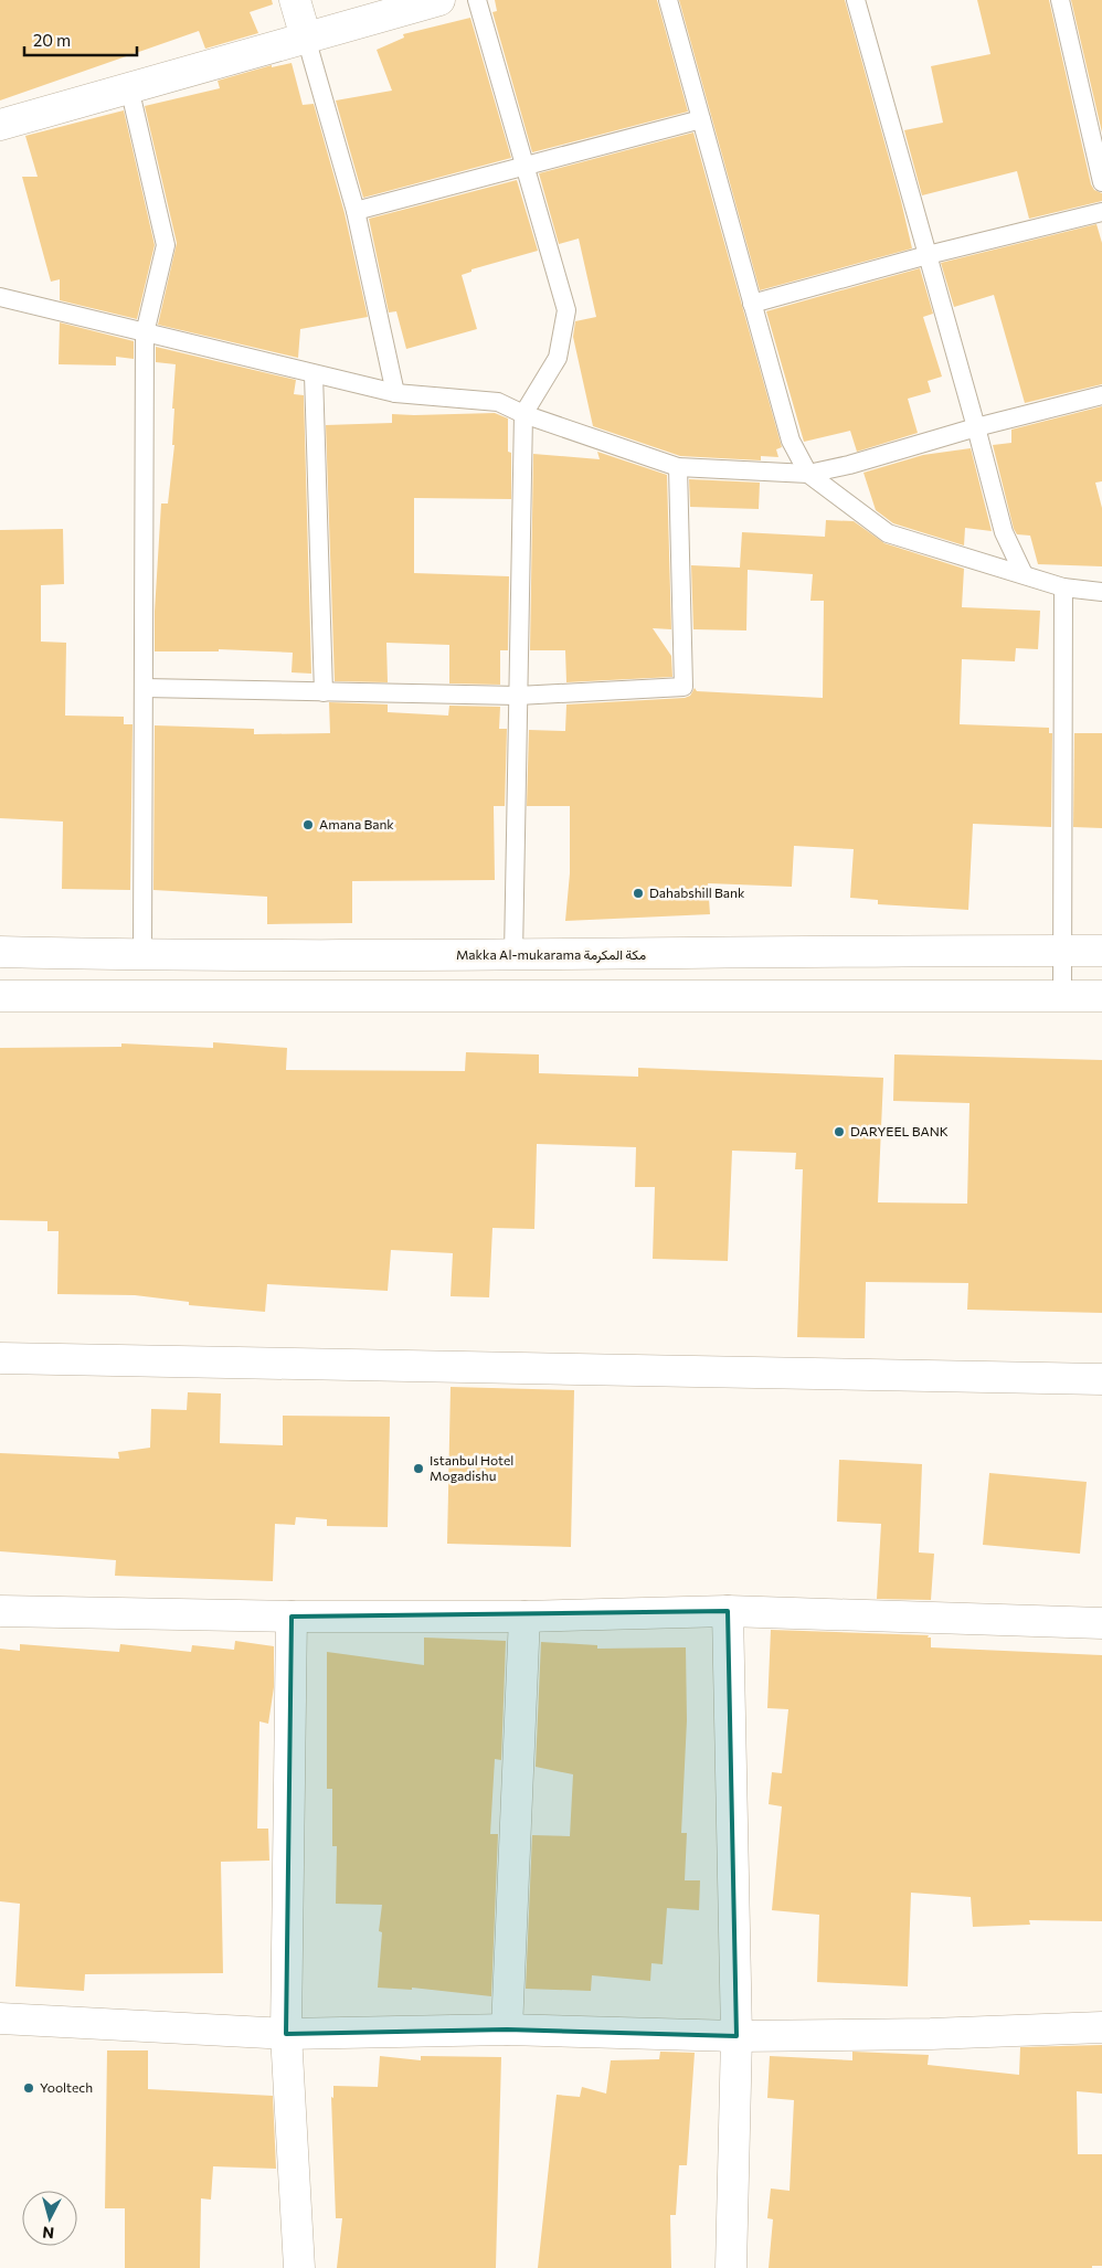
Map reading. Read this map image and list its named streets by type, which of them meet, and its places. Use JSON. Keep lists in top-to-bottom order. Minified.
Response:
{"streets":{"main road":["Makka Al-mukarama مكة المكرمة"]},"places":["Amana Bank","Dahabshill Bank","DARYEEL BANK","Istanbul Hotel Mogadishu","Yooltech"],"scale_bar":"20 m","north":"bottom"}
